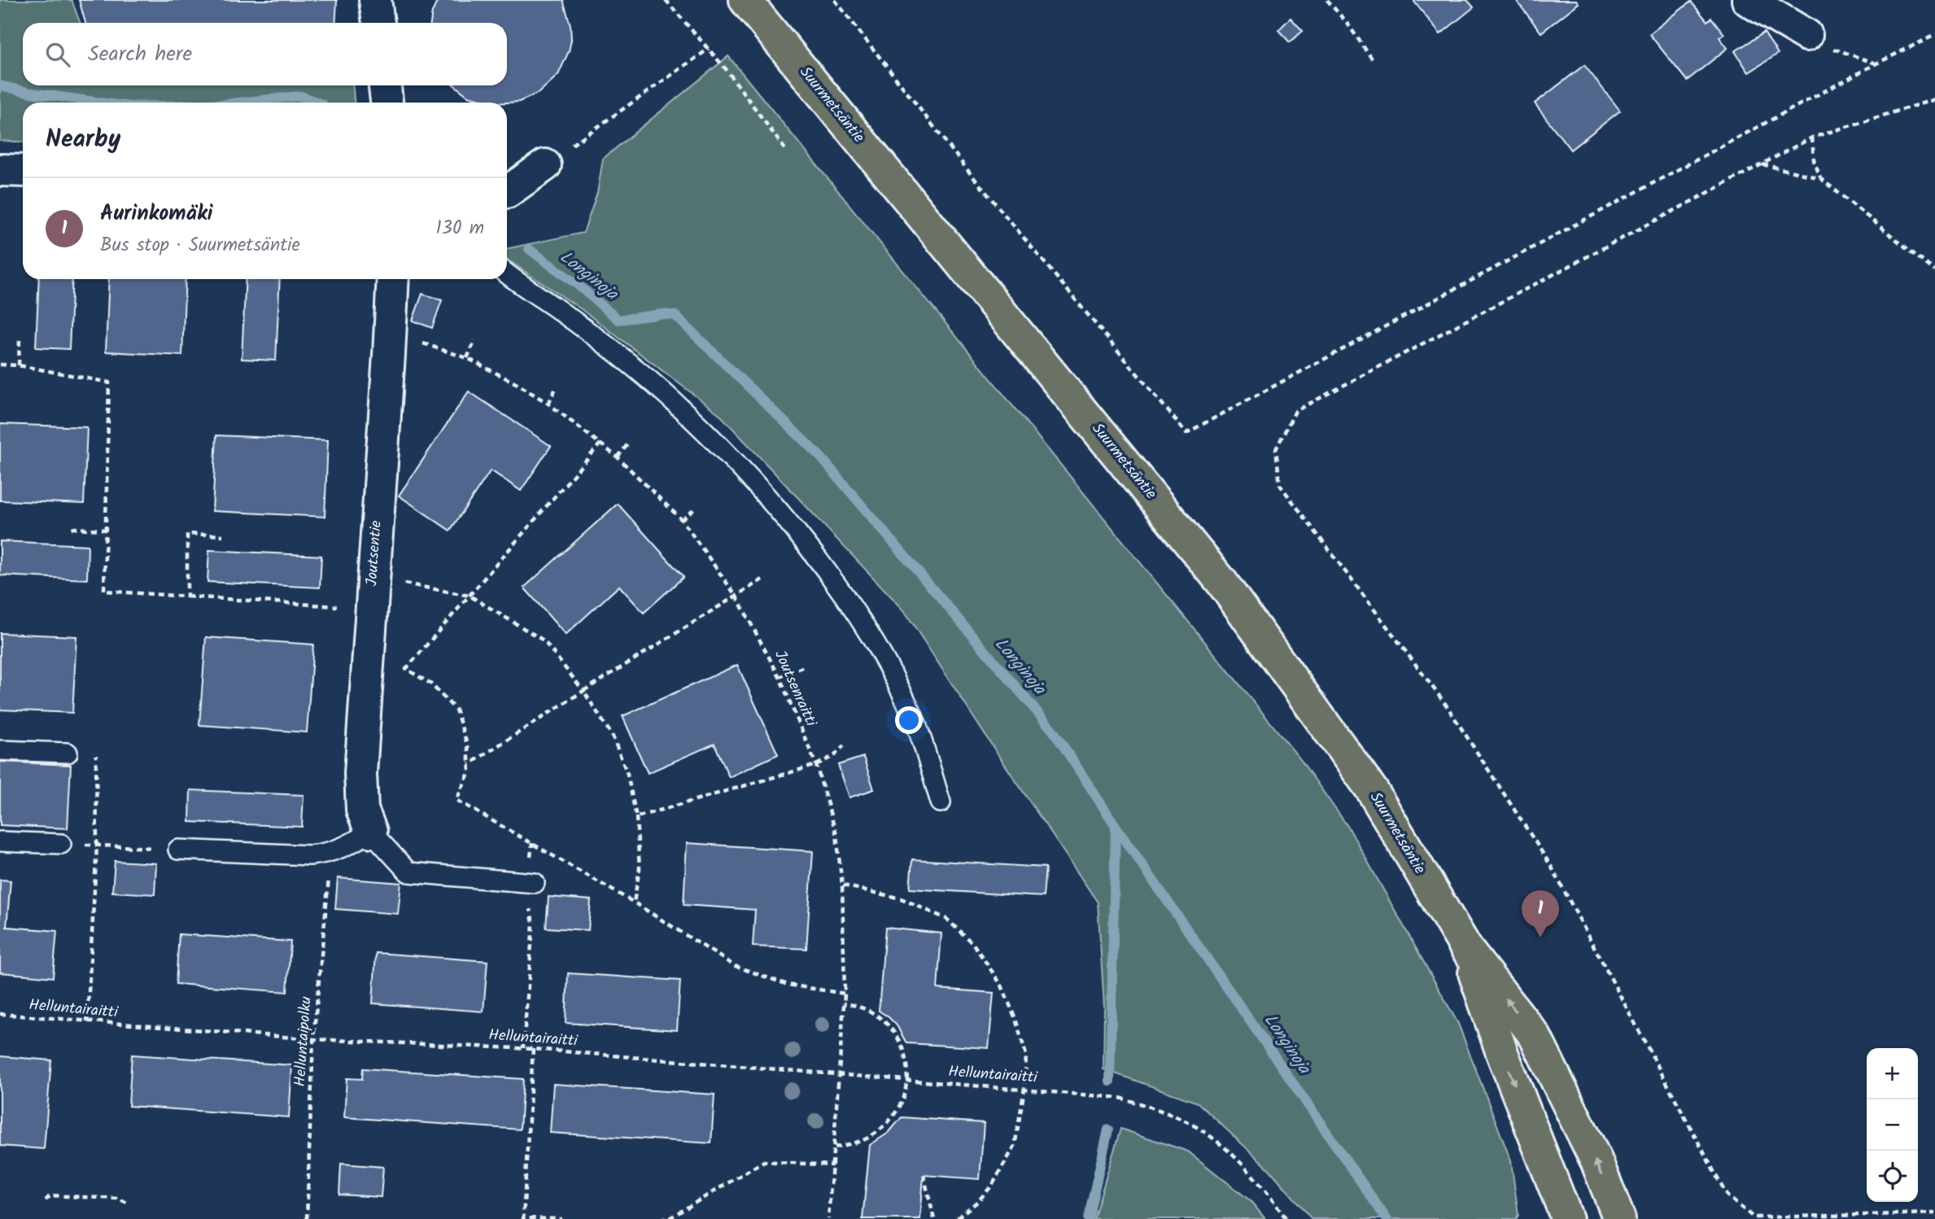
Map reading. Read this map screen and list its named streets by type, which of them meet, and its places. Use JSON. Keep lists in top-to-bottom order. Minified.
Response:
{"streets":{"main road":["Suurmetsäntie"],"street":["Joutsentie"],"path":["Joutsenraitti","Helluntairaitti","Helluntaipolku"]},"crossings":[["Joutsenraitti","Helluntairaitti"],["Helluntairaitti","Helluntaipolku"]],"water":["Longinoja"],"page":{"search":"Search here","heading":"Nearby","list":[{"mark":"1","name":"Aurinkomäki","note":"Bus stop · Suurmetsäntie","value":"130 m"}],"pins":"1","map_buttons":["+","−"]}}
